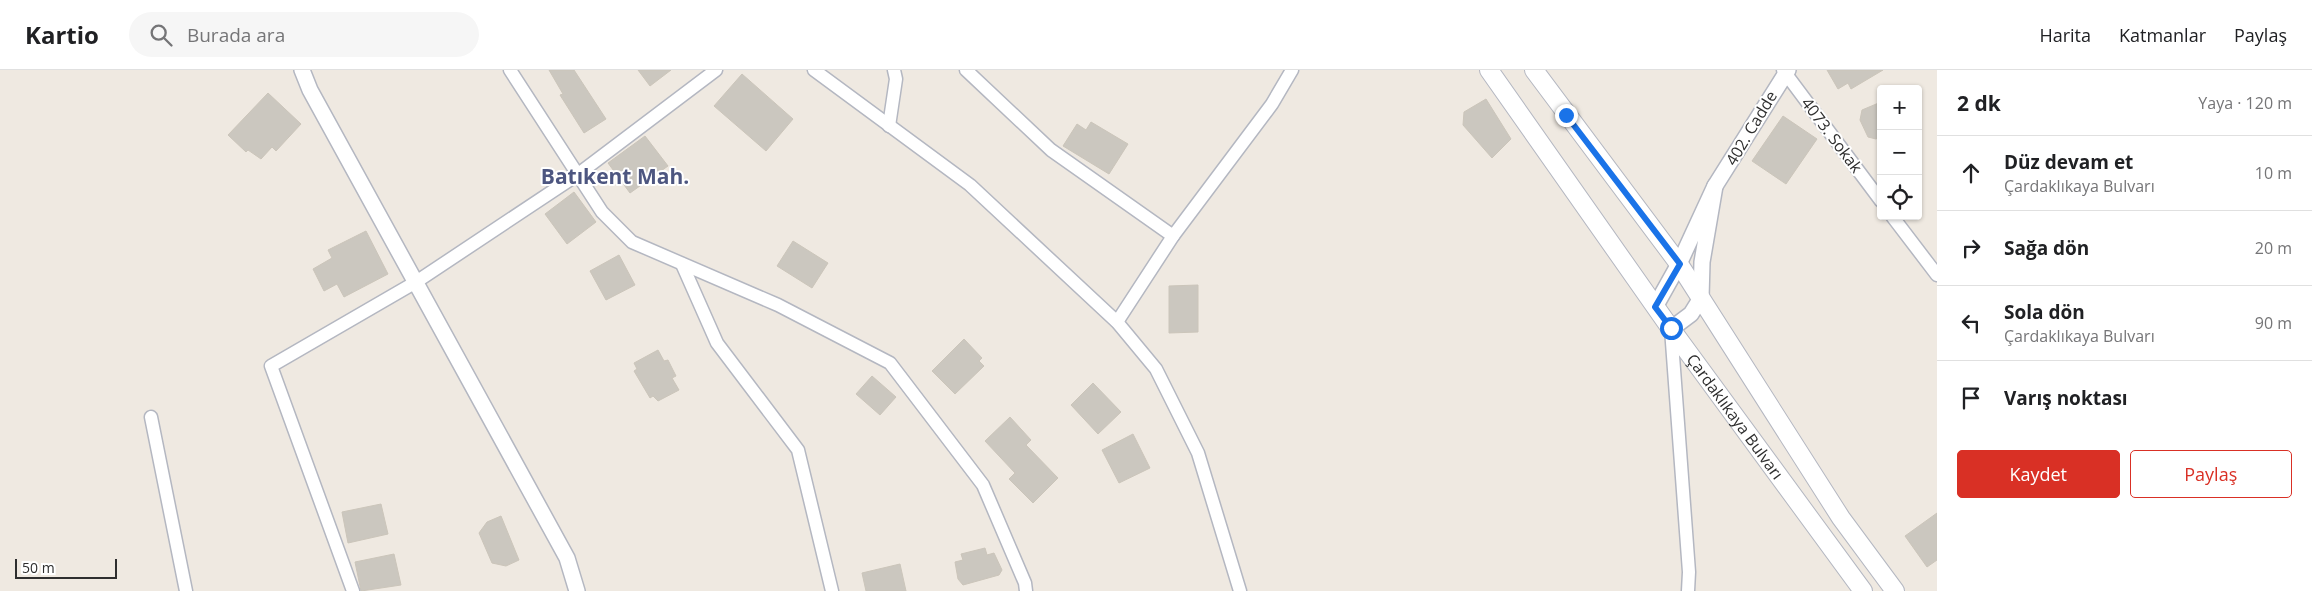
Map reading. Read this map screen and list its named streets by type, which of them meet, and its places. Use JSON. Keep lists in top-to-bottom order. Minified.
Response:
{"streets":{"main road":["Çardaklıkaya Bulvarı"],"street":["402. Cadde","4073. Sokak"]},"crossings":[["402. Cadde","4073. Sokak"]],"districts":["Batıkent Mah."],"scale_bar":"50 m","page":{"header":"Kartio","search":"Burada ara","nav":["Harita","Katmanlar","Paylaş"],"heading":["2 dk","Yaya · 120 m"],"map_buttons":["+","−"],"list":[["Düz devam et","Çardaklıkaya Bulvarı","10 m"],["Sağa dön","20 m"],["Sola dön","Çardaklıkaya Bulvarı","90 m"],"Varış noktası"],"buttons":["Kaydet","Paylaş"],"scale":"50 m"}}
